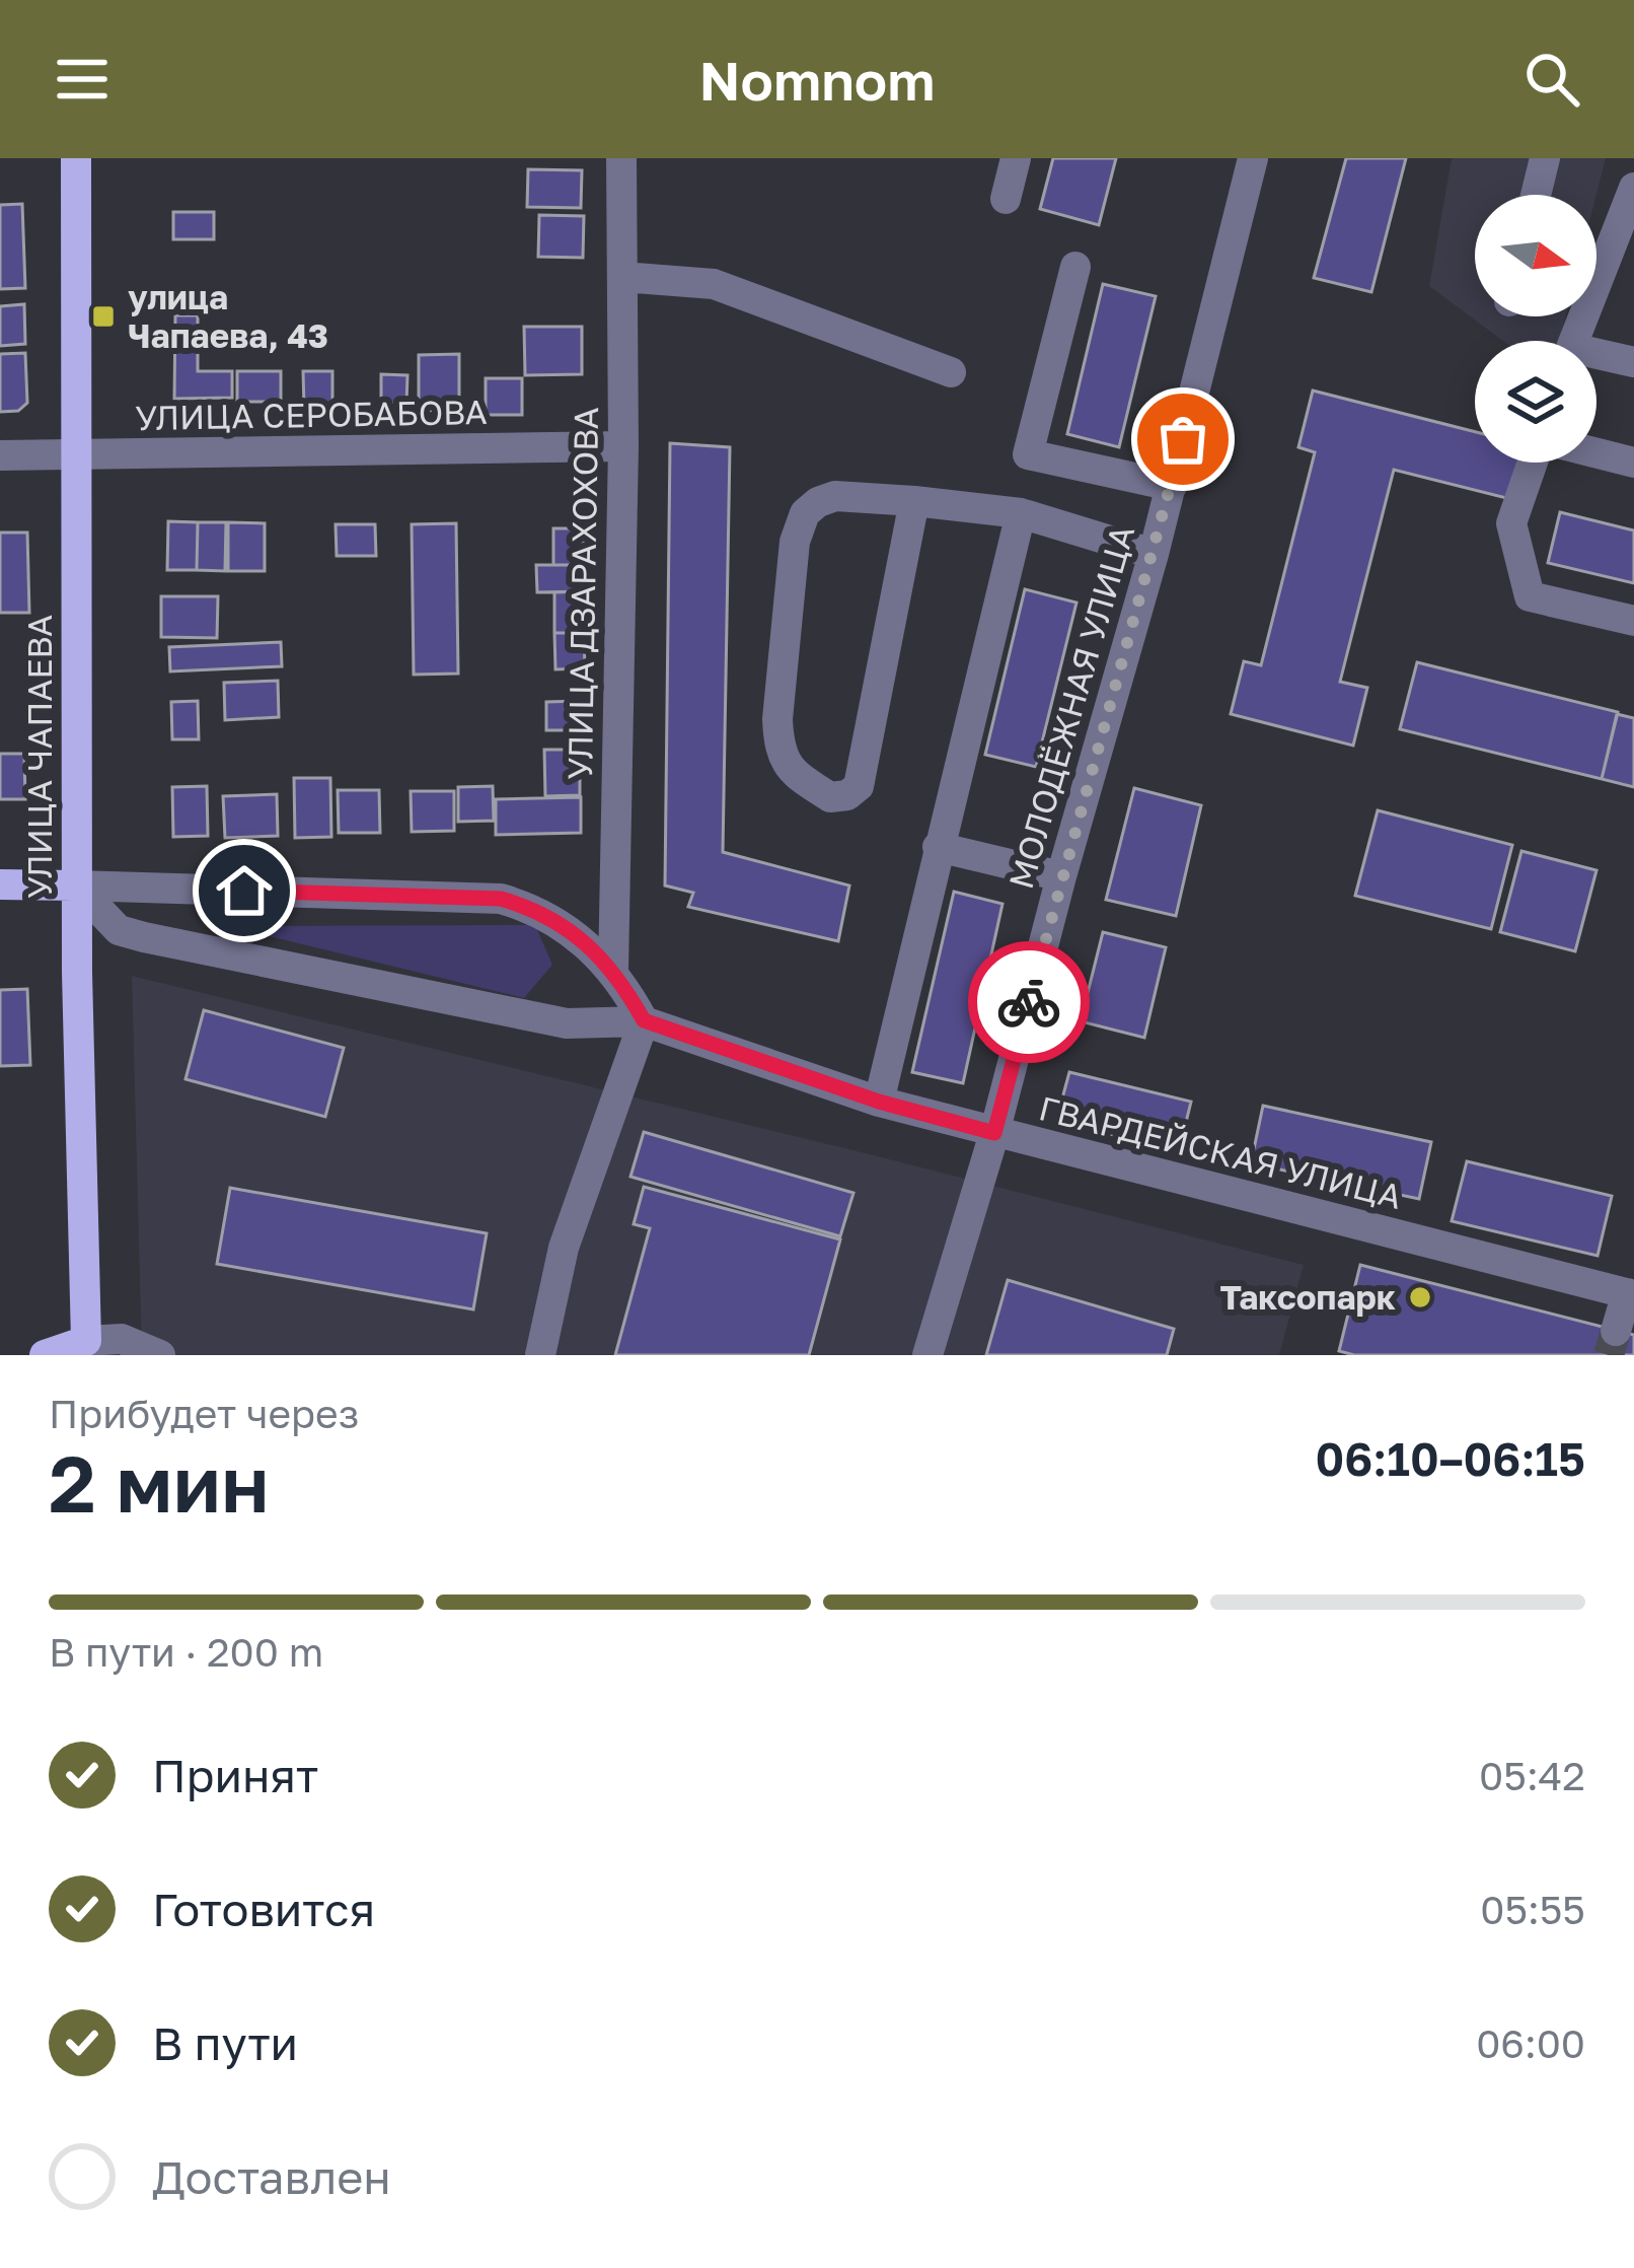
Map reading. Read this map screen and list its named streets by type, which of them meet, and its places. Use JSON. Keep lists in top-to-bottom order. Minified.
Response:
{"streets":{"main road":["УЛИЦА ЧАПАЕВА"],"street":["УЛИЦА СЕРОБАБОВА","УЛИЦА ДЗАРАХОХОВА","МОЛОДЁЖНАЯ УЛИЦА","ГВАРДЕЙСКАЯ УЛИЦА"]},"crossings":[["УЛИЦА СЕРОБАБОВА","УЛИЦА ДЗАРАХОХОВА"],["УЛИЦА СЕРОБАБОВА","УЛИЦА ЧАПАЕВА"],["МОЛОДЁЖНАЯ УЛИЦА","ГВАРДЕЙСКАЯ УЛИЦА"],["УЛИЦА ЧАПАЕВА","ГВАРДЕЙСКАЯ УЛИЦА"]],"places":{"transit":["улица Чапаева, 43"],"other":["Таксопарк"]},"north":"right","page":{"header":"Nomnom","heading":["2 мин","Прибудет через","06:10–06:15"],"bar":"В пути · 200 m","list":[["Принят","05:42"],["Готовится","05:55"],["В пути","06:00"],"Доставлен"]}}
